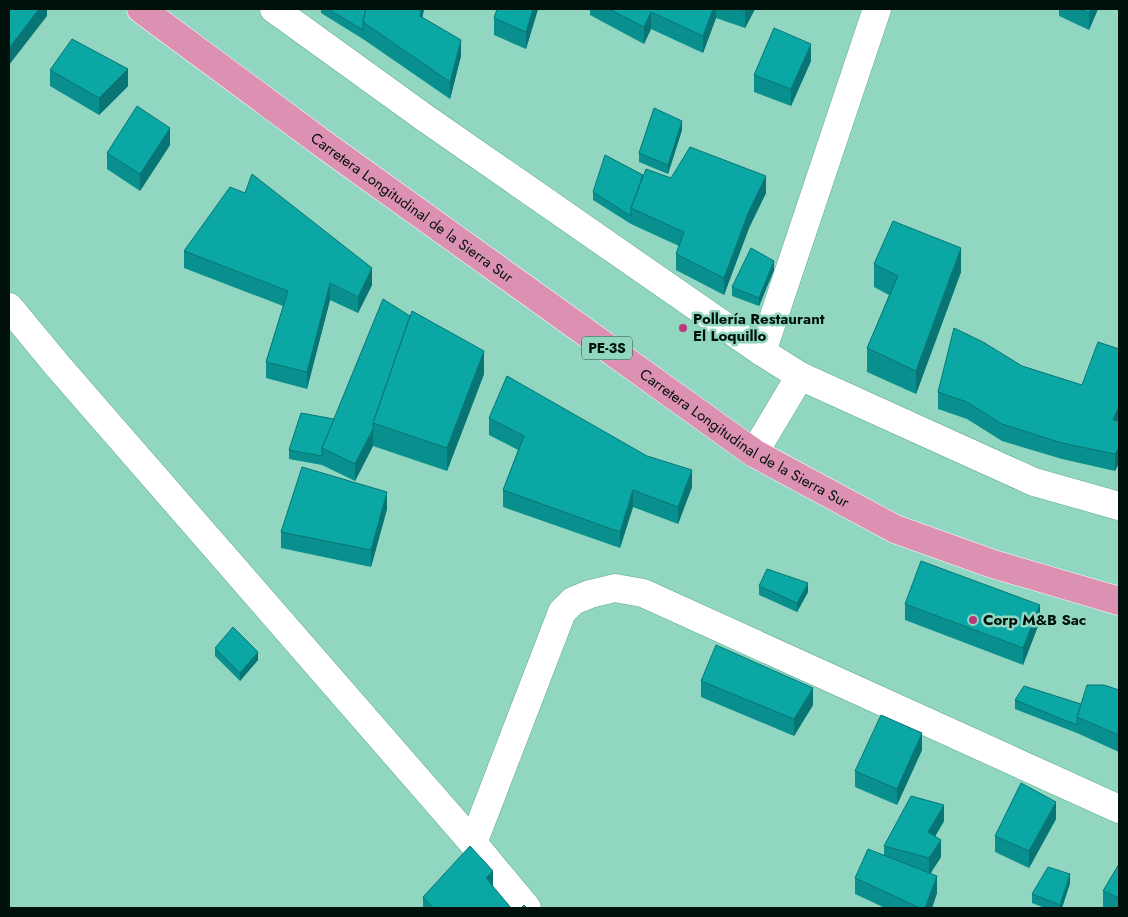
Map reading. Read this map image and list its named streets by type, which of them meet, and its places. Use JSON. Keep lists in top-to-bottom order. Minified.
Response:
{"streets":{"highway":["Carretera Longitudinal de la Sierra Sur","PE-3S"]},"places":["Pollería Restaurant El Loquillo","Corp M&B Sac"]}
